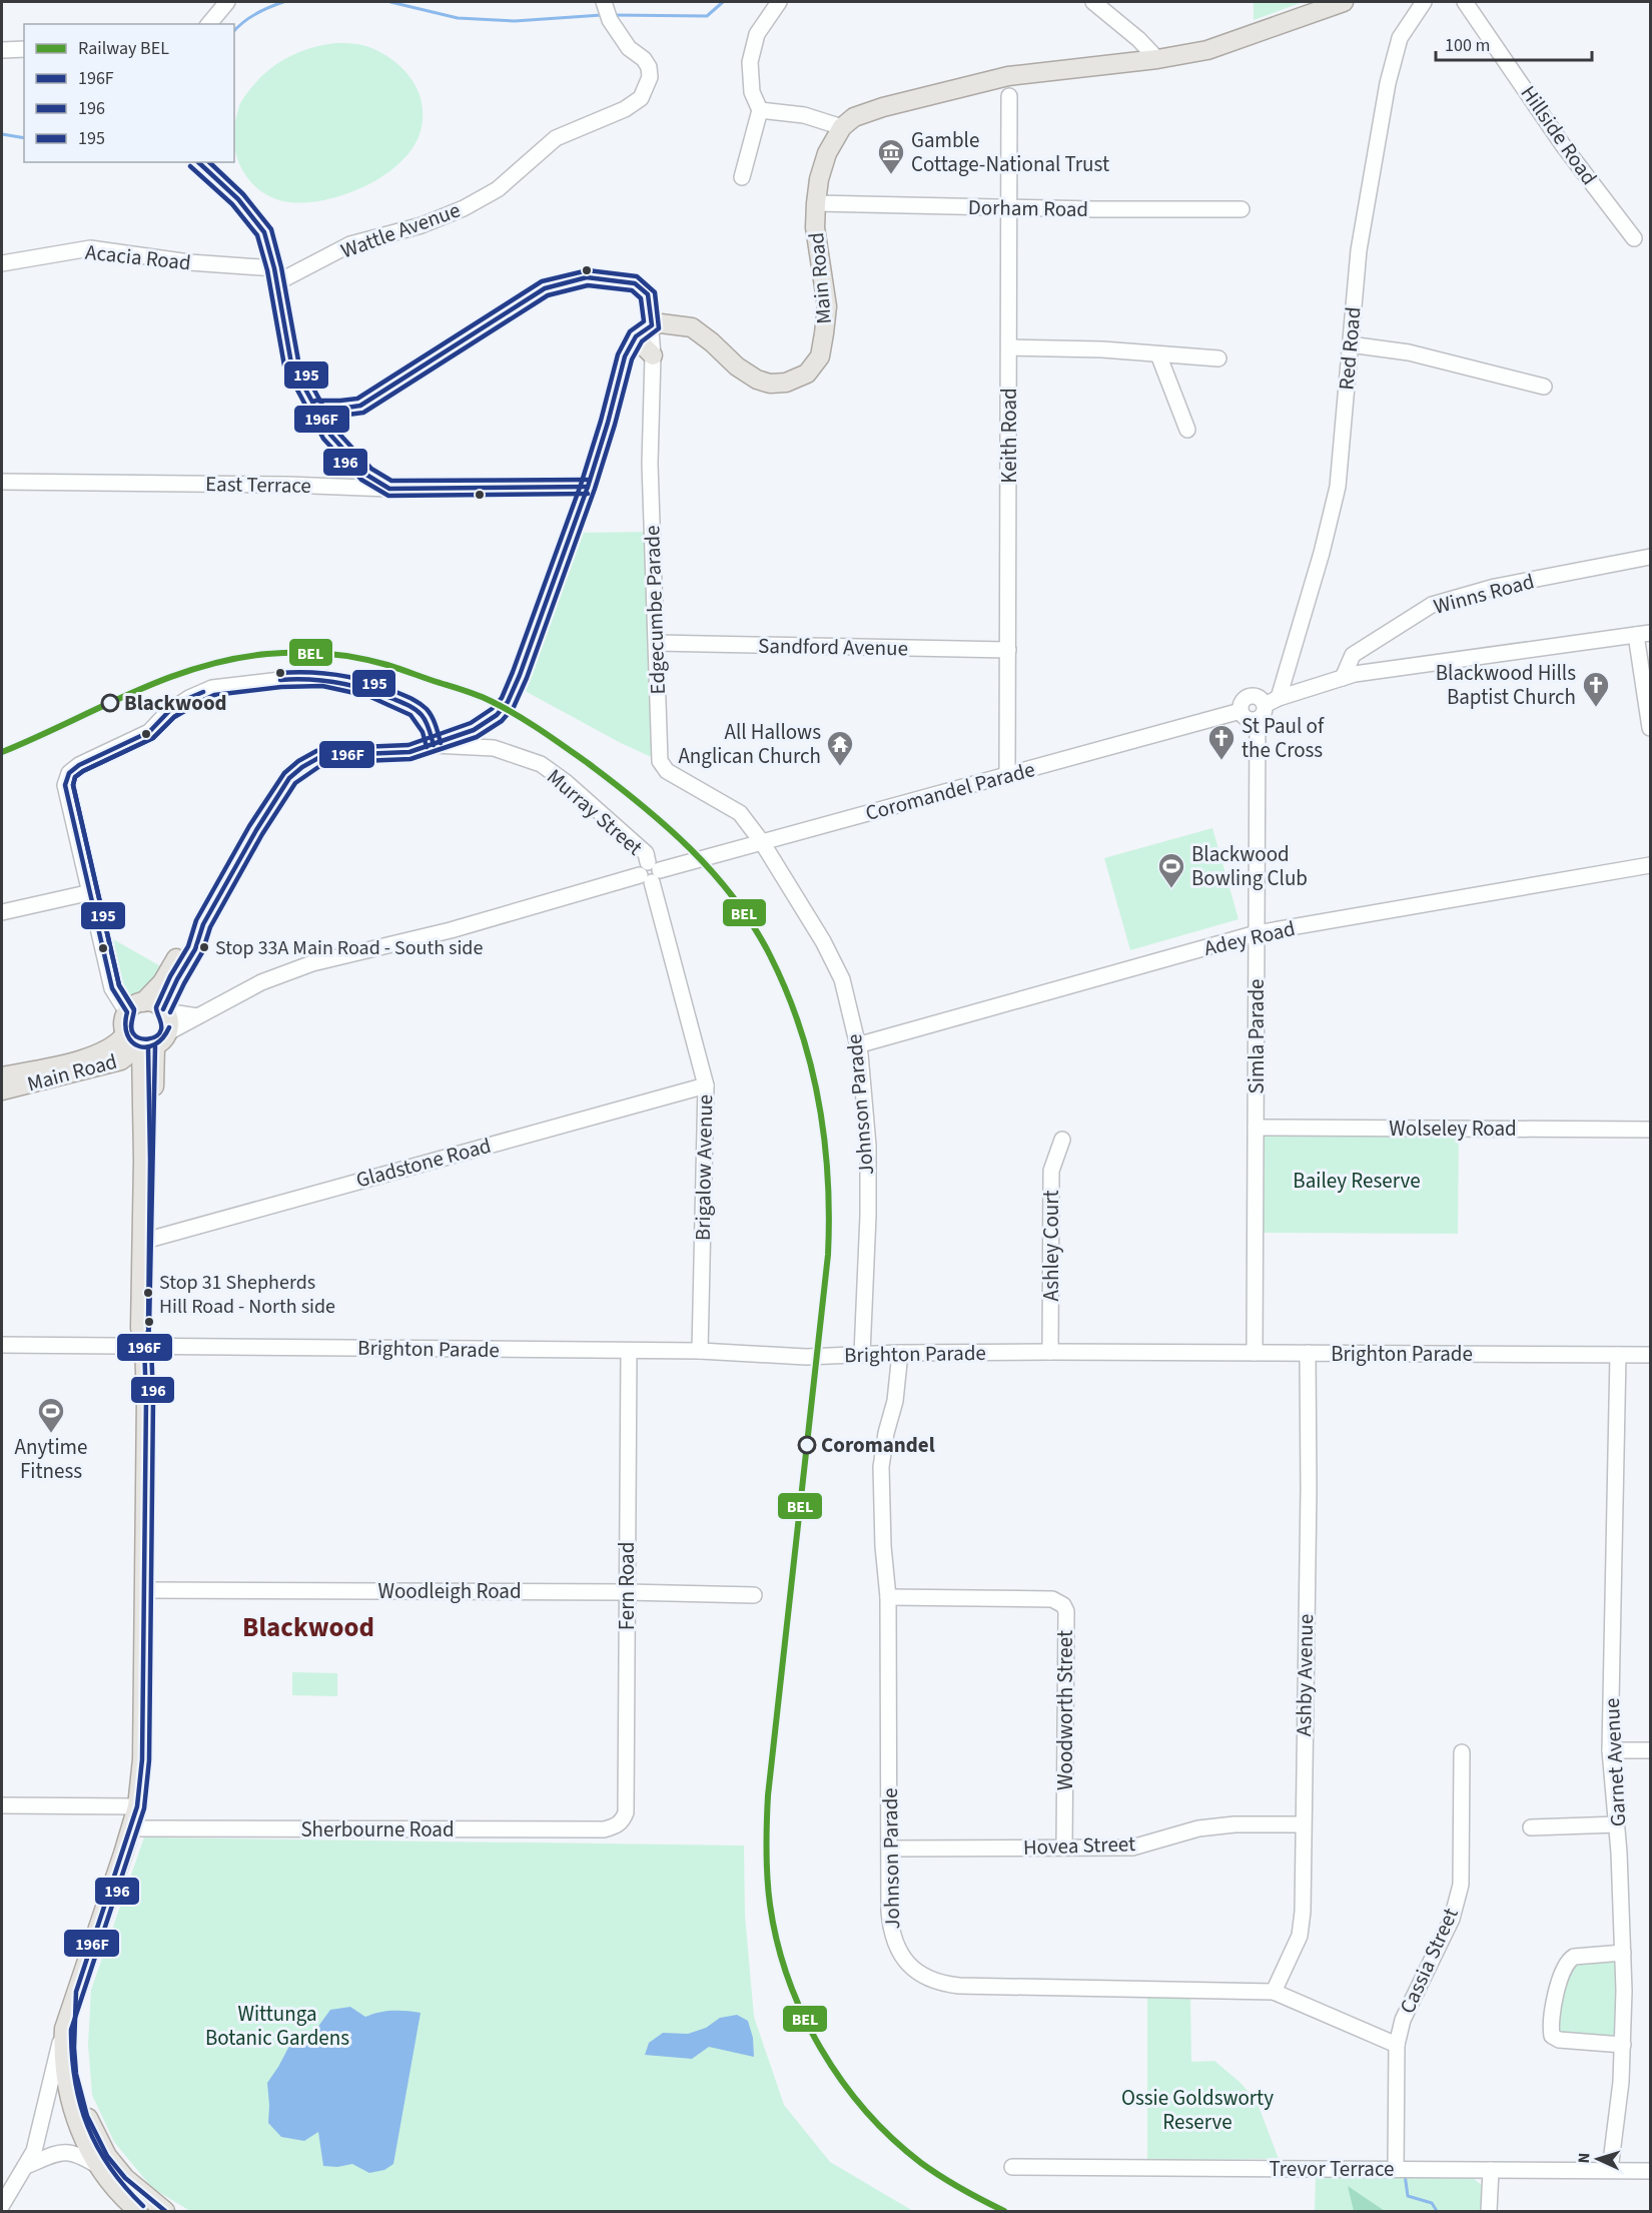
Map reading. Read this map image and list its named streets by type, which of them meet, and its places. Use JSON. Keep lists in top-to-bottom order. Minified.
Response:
{"streets":{"main road":["Main Road"],"street":["Hillside Road","Dorham Road","Wattle Avenue","Acacia Road","Red Road","Keith Road","East Terrace","Winns Road","Edgecumbe Parade","Sandford Avenue","Coromandel Parade","Murray Street","Adey Road","Simla Parade","Johnson Parade","Wolseley Road","Gladstone Road","Brigalow Avenue","Ashley Court","Brighton Parade","Fern Road","Woodleigh Road","Ashby Avenue","Woodworth Street","Garnet Avenue","Sherbourne Road","Hovea Street","Cassia Street","Trevor Terrace"]},"crossings":[["Dorham Road","Main Road"],["Dorham Road","Keith Road"],["Wattle Avenue","Acacia Road"],["Main Road","Edgecumbe Parade"],["Main Road","Coromandel Parade"],["Keith Road","Sandford Avenue"],["Keith Road","Coromandel Parade"],["Edgecumbe Parade","Sandford Avenue"],["Edgecumbe Parade","Coromandel Parade"],["Edgecumbe Parade","Johnson Parade"],["Coromandel Parade","Murray Street"],["Coromandel Parade","Simla Parade"],["Coromandel Parade","Johnson Parade"],["Coromandel Parade","Brigalow Avenue"],["Murray Street","Brigalow Avenue"],["Adey Road","Simla Parade"],["Adey Road","Johnson Parade"],["Simla Parade","Wolseley Road"],["Simla Parade","Brighton Parade"],["Johnson Parade","Brighton Parade"],["Johnson Parade","Ashby Avenue"],["Johnson Parade","Woodworth Street"],["Johnson Parade","Hovea Street"],["Johnson Parade","Cassia Street"],["Gladstone Road","Brigalow Avenue"],["Brigalow Avenue","Brighton Parade"],["Ashley Court","Brighton Parade"],["Brighton Parade","Fern Road"],["Brighton Parade","Ashby Avenue"],["Brighton Parade","Garnet Avenue"],["Fern Road","Woodleigh Road"],["Fern Road","Sherbourne Road"],["Ashby Avenue","Hovea Street"],["Woodworth Street","Hovea Street"],["Garnet Avenue","Trevor Terrace"],["Cassia Street","Trevor Terrace"]],"districts":["Blackwood"],"parks":["Bailey Reserve","Wittunga Botanic Gardens","Ossie Goldsworty Reserve"],"places":{"museum":["Gamble Cottage-National Trust"],"other":["Blackwood","Stop 33A Main Road - South side","Stop 31 Shepherds Hill Road - North side","Coromandel"],"church":["Blackwood Hills Baptist Church","St Paul of the Cross"],"temple":["All Hallows Anglican Church"],"sports":["Blackwood Bowling Club","Anytime Fitness"]},"lines":["transit line 196F","transit line 195","transit line 196","rail line BEL"],"legend":["Railway BEL","196F","196","195"],"scale_bar":"100 m","north":"left"}
